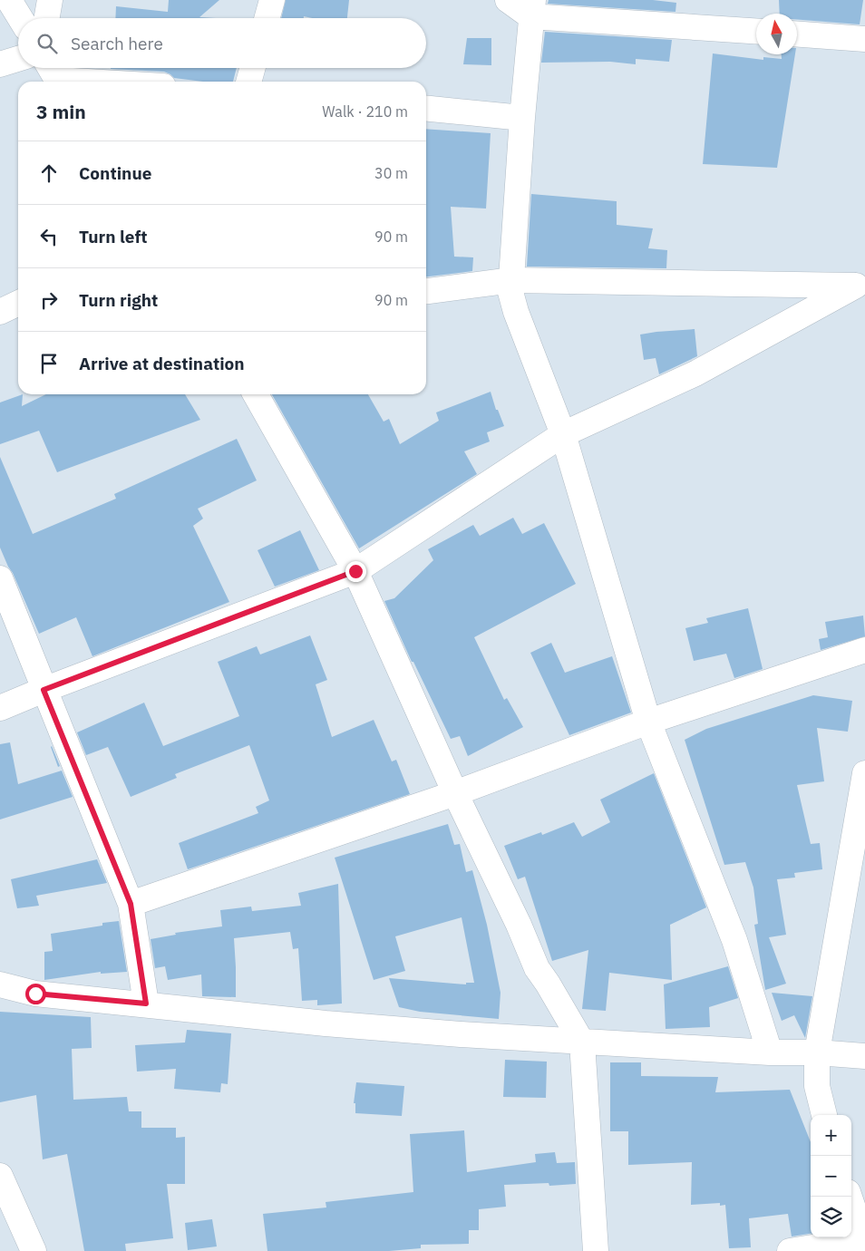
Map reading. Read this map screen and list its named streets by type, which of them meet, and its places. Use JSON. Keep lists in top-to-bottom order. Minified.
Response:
{"north":"top","page":{"search":"Search here","heading":["3 min","Walk · 210 m"],"list":[["Continue","30 m"],["Turn left","90 m"],["Turn right","90 m"],"Arrive at destination"],"map_buttons":["+","−"]}}
